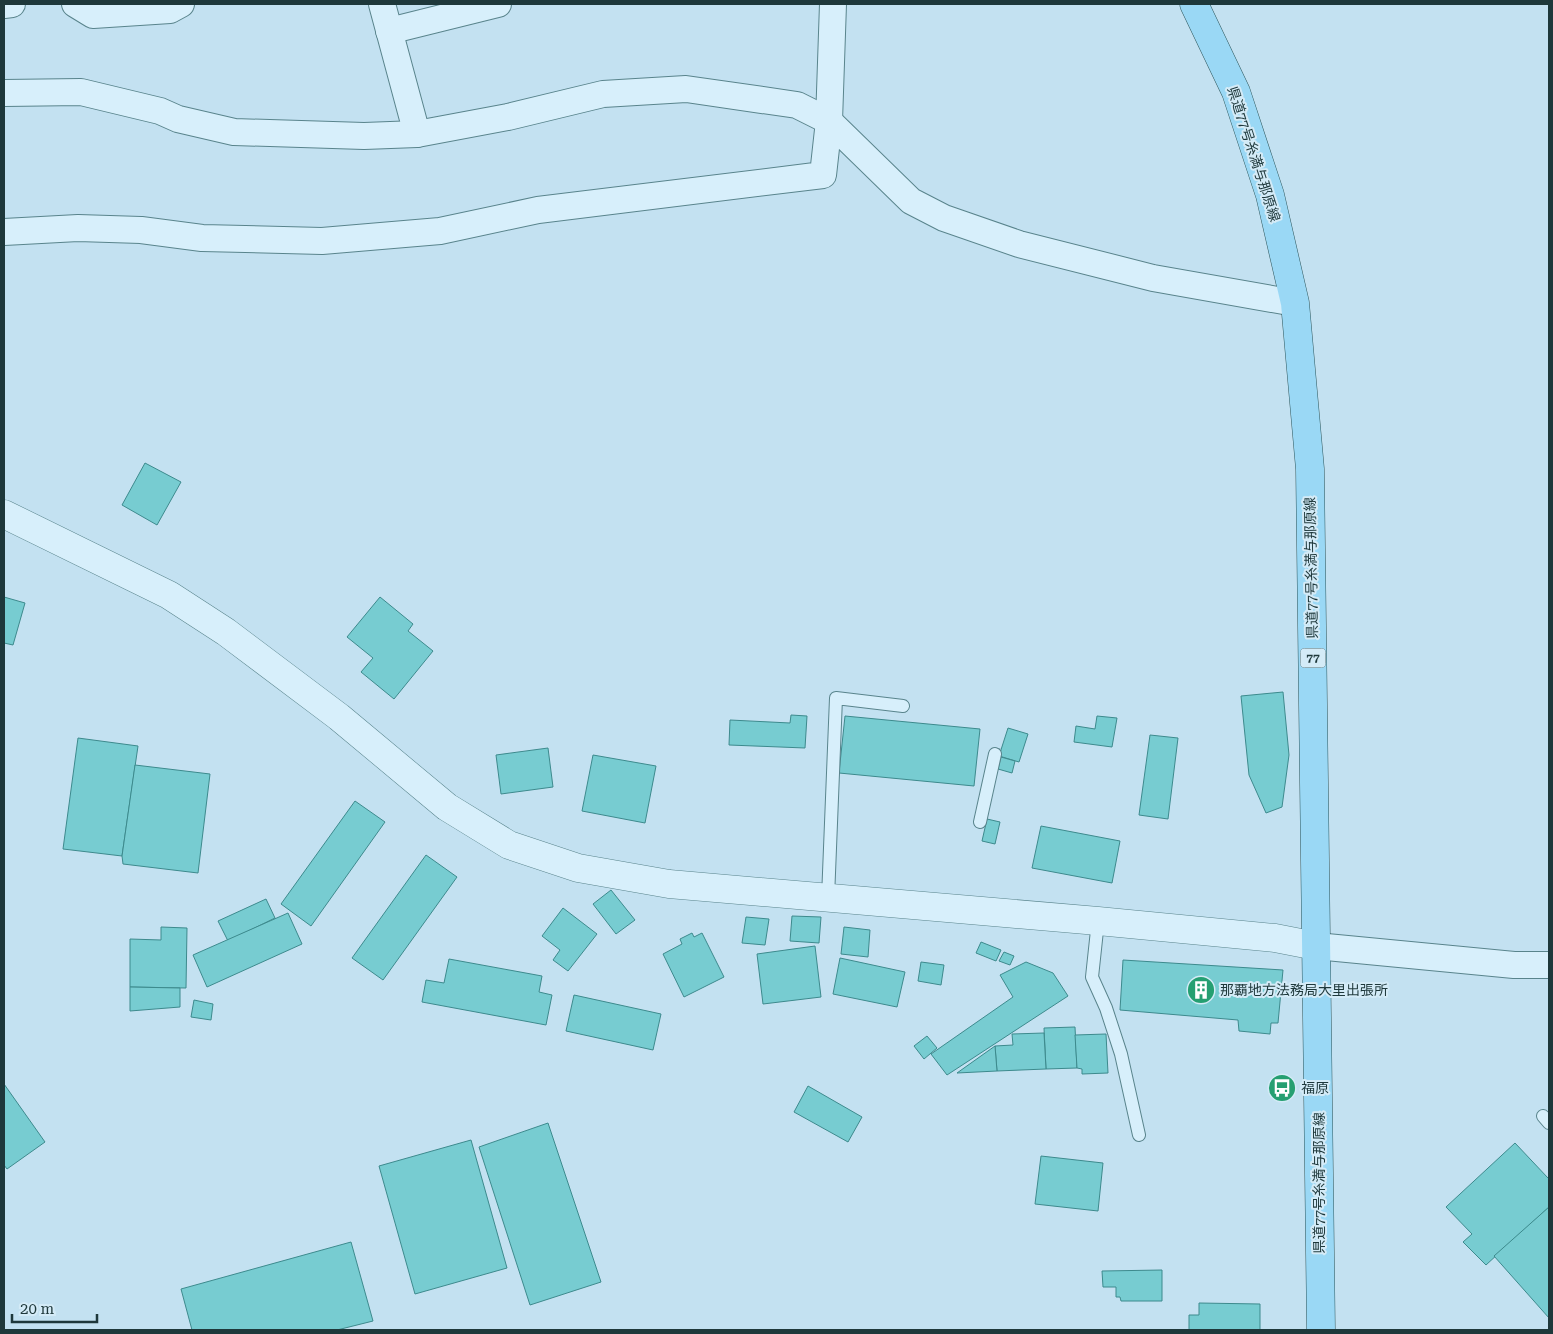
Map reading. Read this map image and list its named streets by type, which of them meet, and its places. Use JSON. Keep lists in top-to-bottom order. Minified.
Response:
{"streets":{"main road":["県道77号糸満与那原線","77"]},"places":{"building":["那覇地方法務局大里出張所"],"bus stop":["福原"]},"scale_bar":"20 m"}
